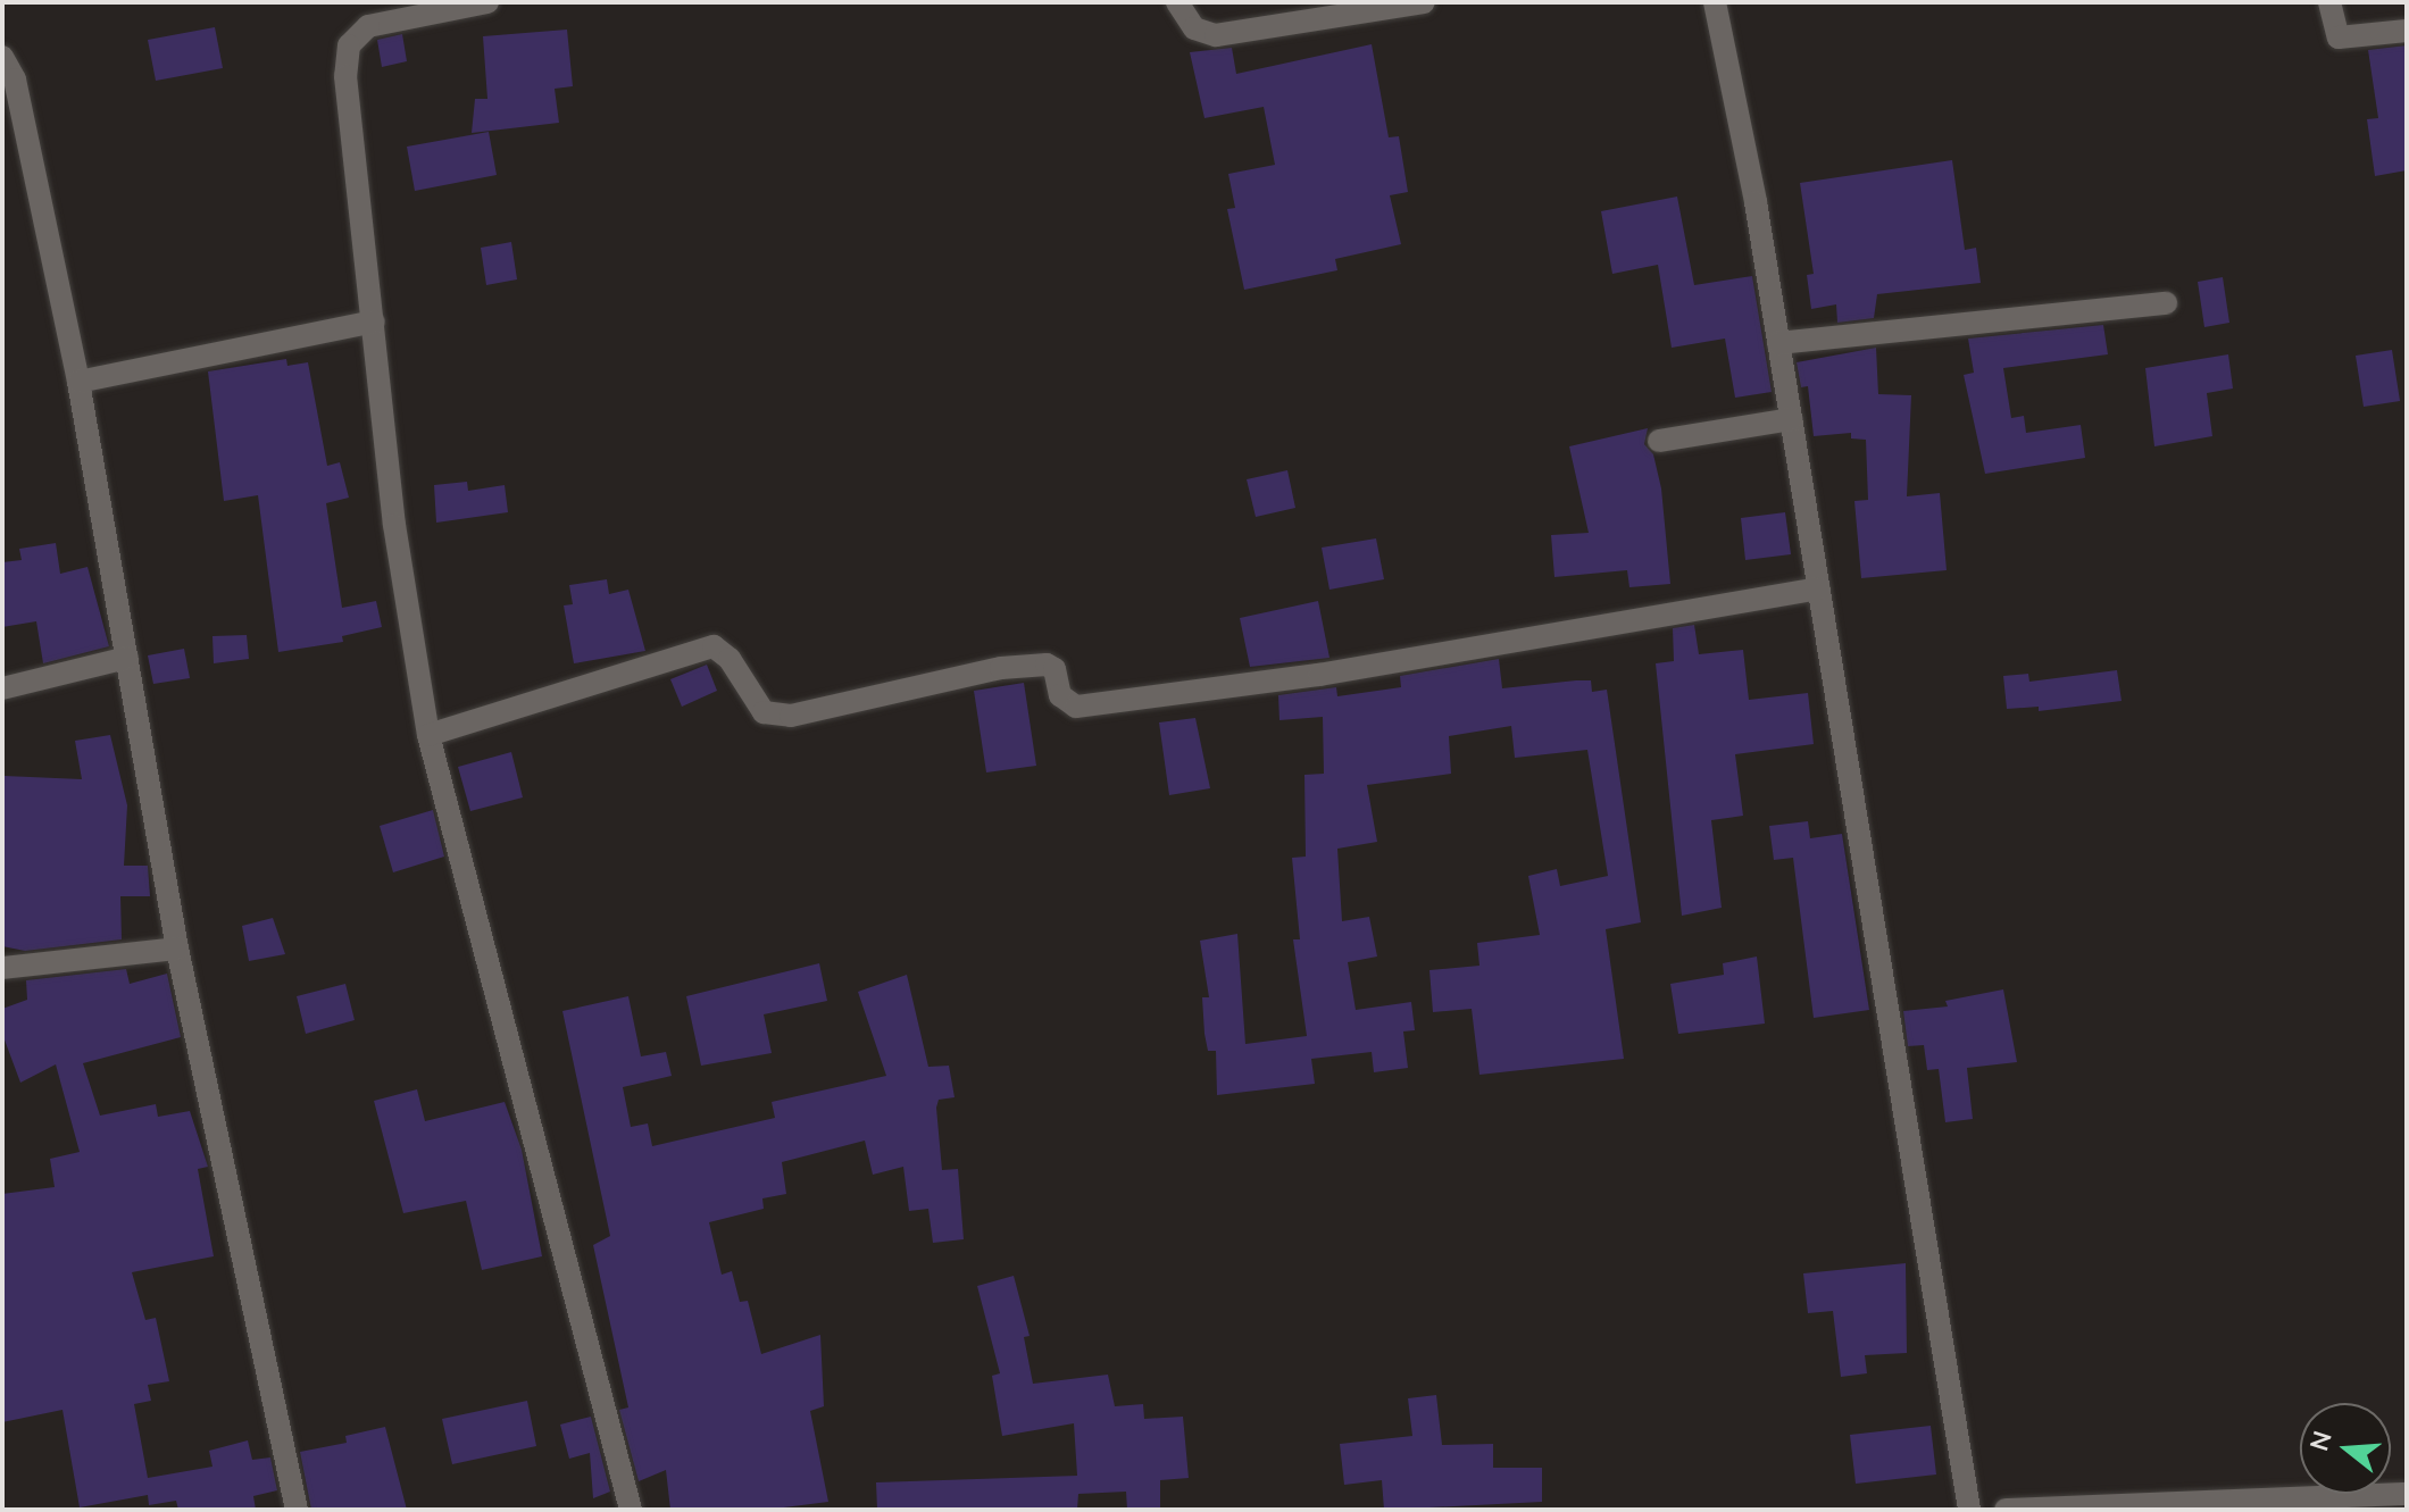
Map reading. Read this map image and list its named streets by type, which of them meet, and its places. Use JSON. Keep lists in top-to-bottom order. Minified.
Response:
{"north":"left"}
